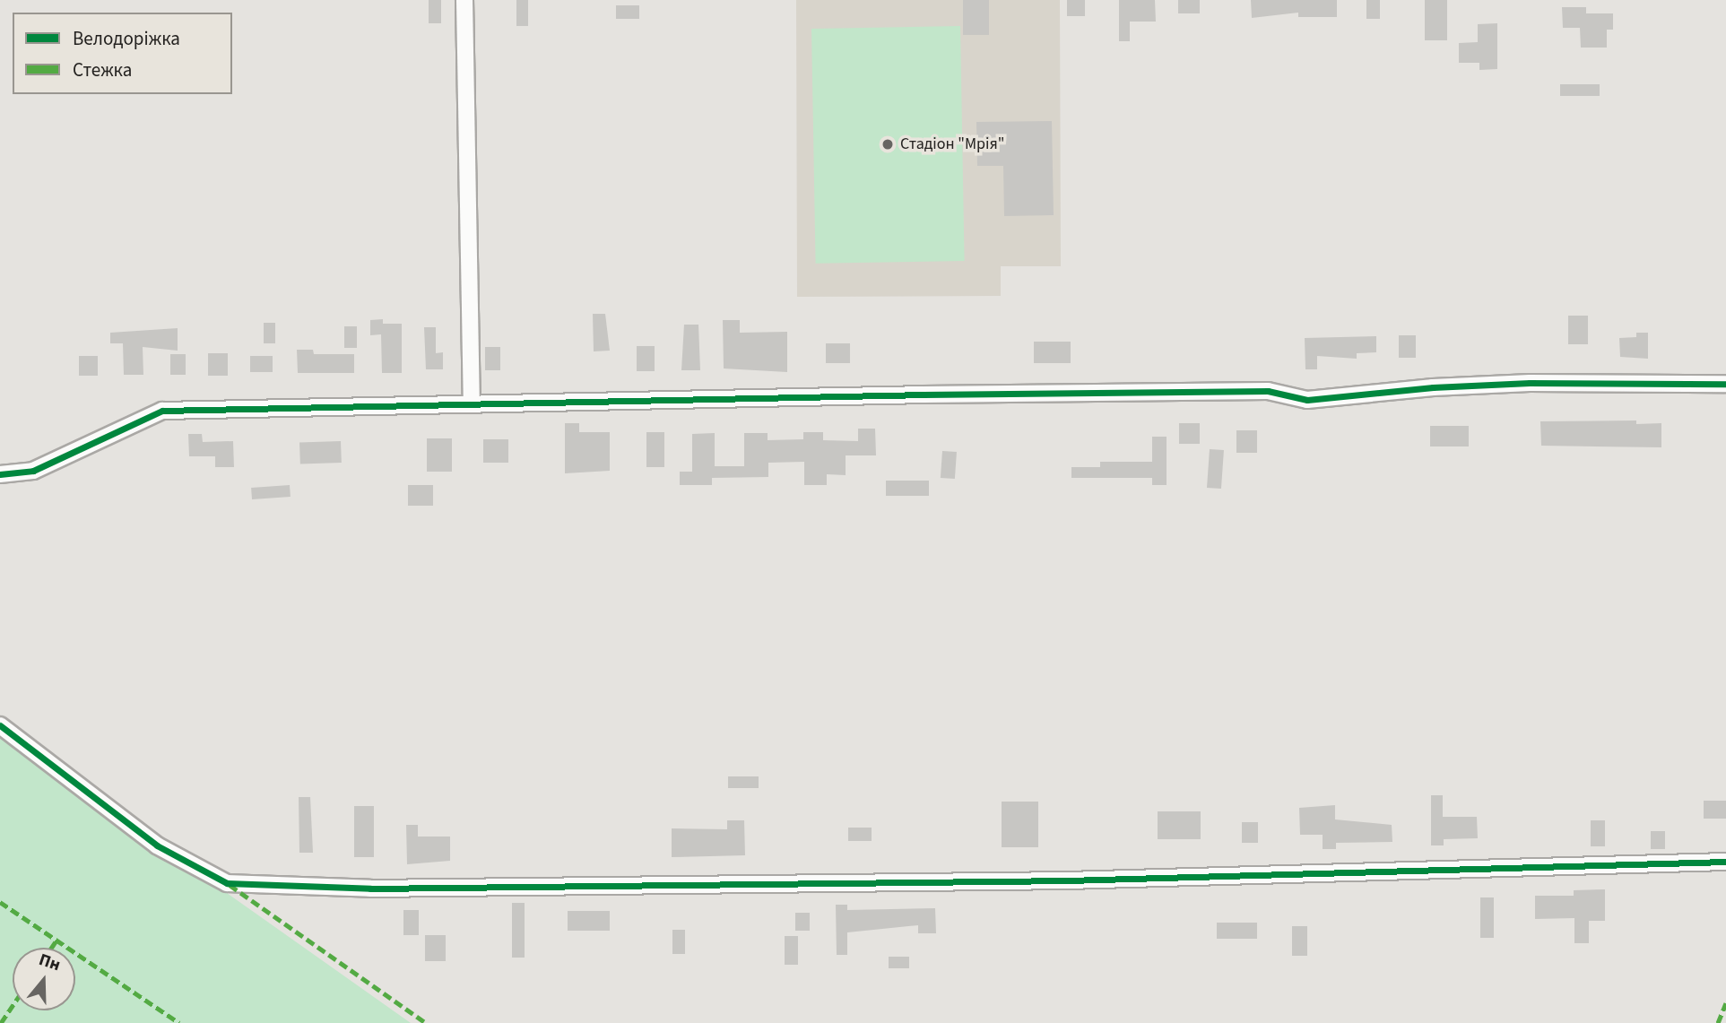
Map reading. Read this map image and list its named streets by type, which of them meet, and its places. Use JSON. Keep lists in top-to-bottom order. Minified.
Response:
{"places":["Стадіон \"Мрія\""],"legend":["Велодоріжка","Стежка"],"north":"top"}
